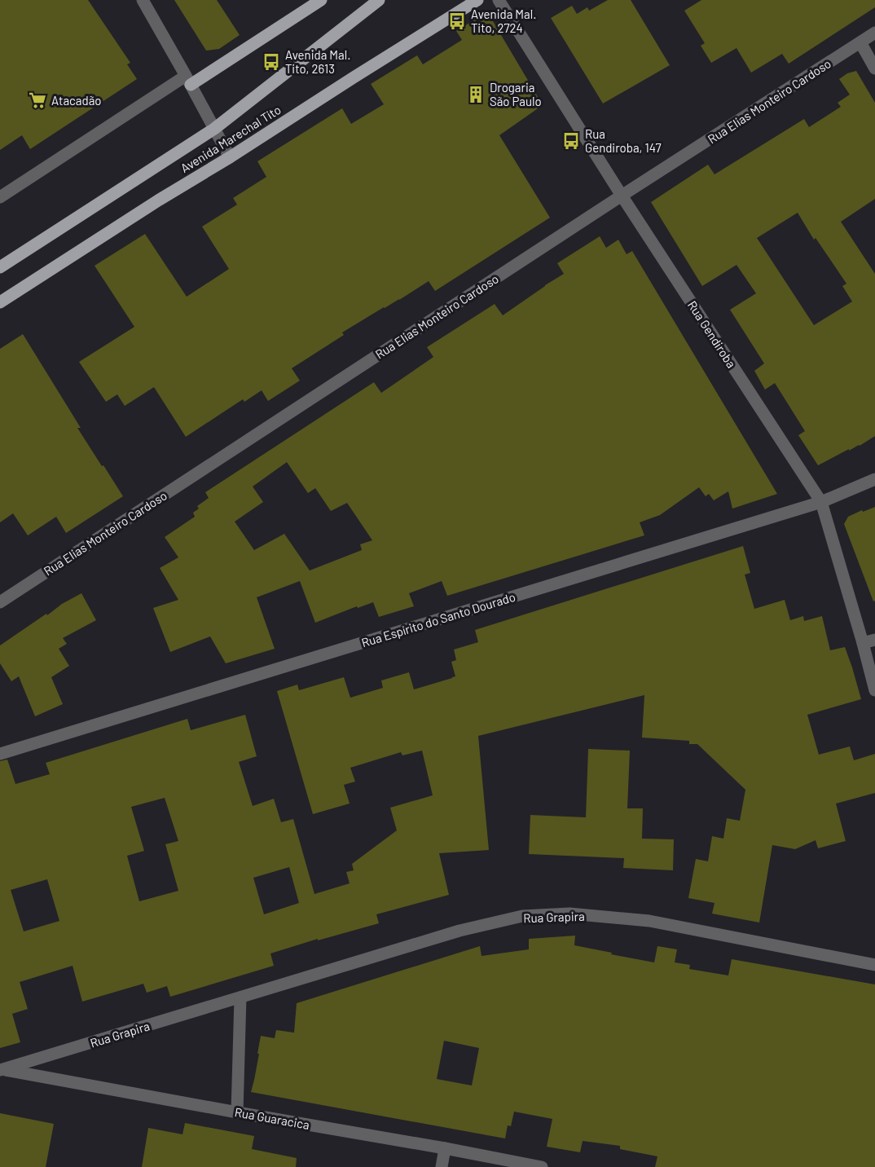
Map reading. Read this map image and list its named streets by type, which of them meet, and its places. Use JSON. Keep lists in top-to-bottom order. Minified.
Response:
{"streets":{"main road":["Avenida Marechal Tito"],"street":["Rua Elias Monteiro Cardoso","Rua Gendiroba","Rua Espírito do Santo Dourado","Rua Grapira","Rua Guaracica"]},"crossings":[["Rua Elias Monteiro Cardoso","Rua Gendiroba"],["Rua Gendiroba","Rua Espírito do Santo Dourado"],["Rua Grapira","Rua Guaracica"]],"places":{"bus stop":["Avenida Mal. Tito, 2724","Avenida Mal. Tito, 2613","Rua Gendiroba, 147"],"building":["Drogaria São Paulo"],"supermarket":["Atacadão"]}}
